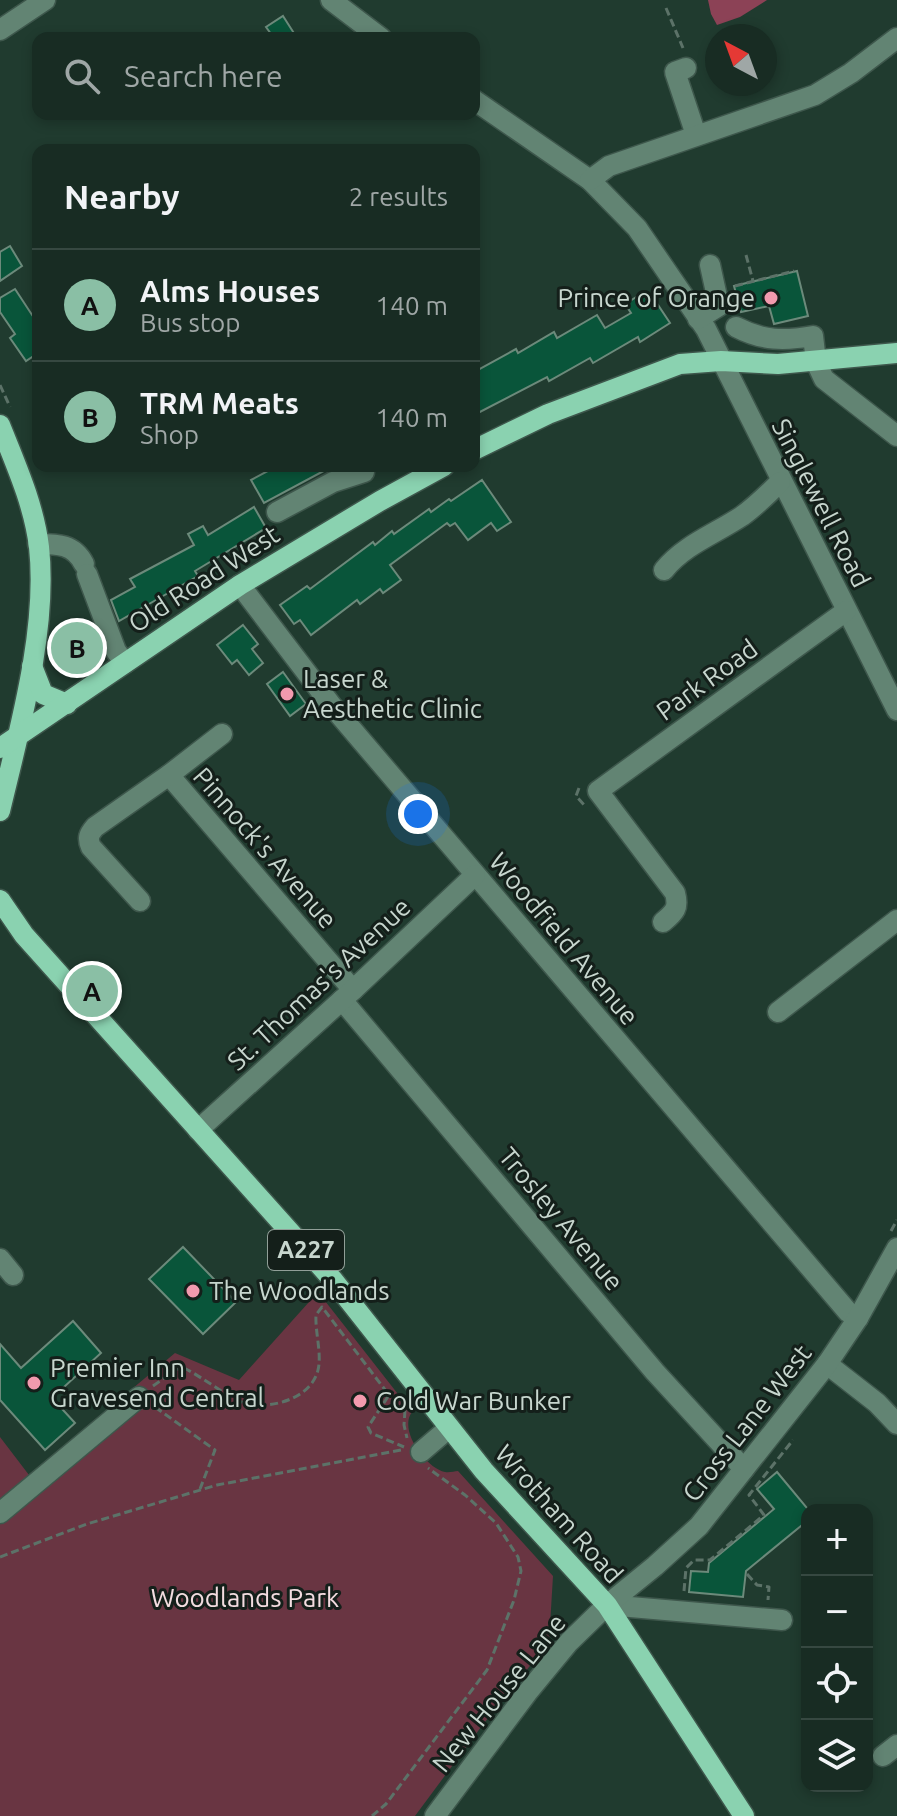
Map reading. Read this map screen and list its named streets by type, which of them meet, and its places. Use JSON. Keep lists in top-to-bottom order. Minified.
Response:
{"streets":{"main road":["Old Road West","A227","Wrotham Road"],"street":["Singlewell Road","Park Road","Pinnock's Avenue","Woodfield Avenue","St. Thomas's Avenue","Trosley Avenue","Cross Lane West","New House Lane"]},"crossings":[["Singlewell Road","Park Road"],["Old Road West","Woodfield Avenue"],["Pinnock's Avenue","St. Thomas's Avenue"],["Pinnock's Avenue","Trosley Avenue"],["Woodfield Avenue","St. Thomas's Avenue"],["Woodfield Avenue","Cross Lane West"],["St. Thomas's Avenue","Trosley Avenue"],["St. Thomas's Avenue","Wrotham Road"],["Trosley Avenue","Cross Lane West"],["Cross Lane West","Wrotham Road"],["Cross Lane West","New House Lane"],["Wrotham Road","New House Lane"]],"parks":["Woodlands Park"],"places":["Prince of Orange","Laser & Aesthetic Clinic","The Woodlands","Premier Inn Gravesend Central","Cold War Bunker"],"north":"top left","page":{"search":"Search here","heading":["Nearby","2 results"],"list":[{"mark":"A","name":"Alms Houses","note":"Bus stop","value":"140 m"},{"mark":"B","name":"TRM Meats","note":"Shop","value":"140 m"}],"pins":["B","A"],"map_buttons":["+","−"]}}
